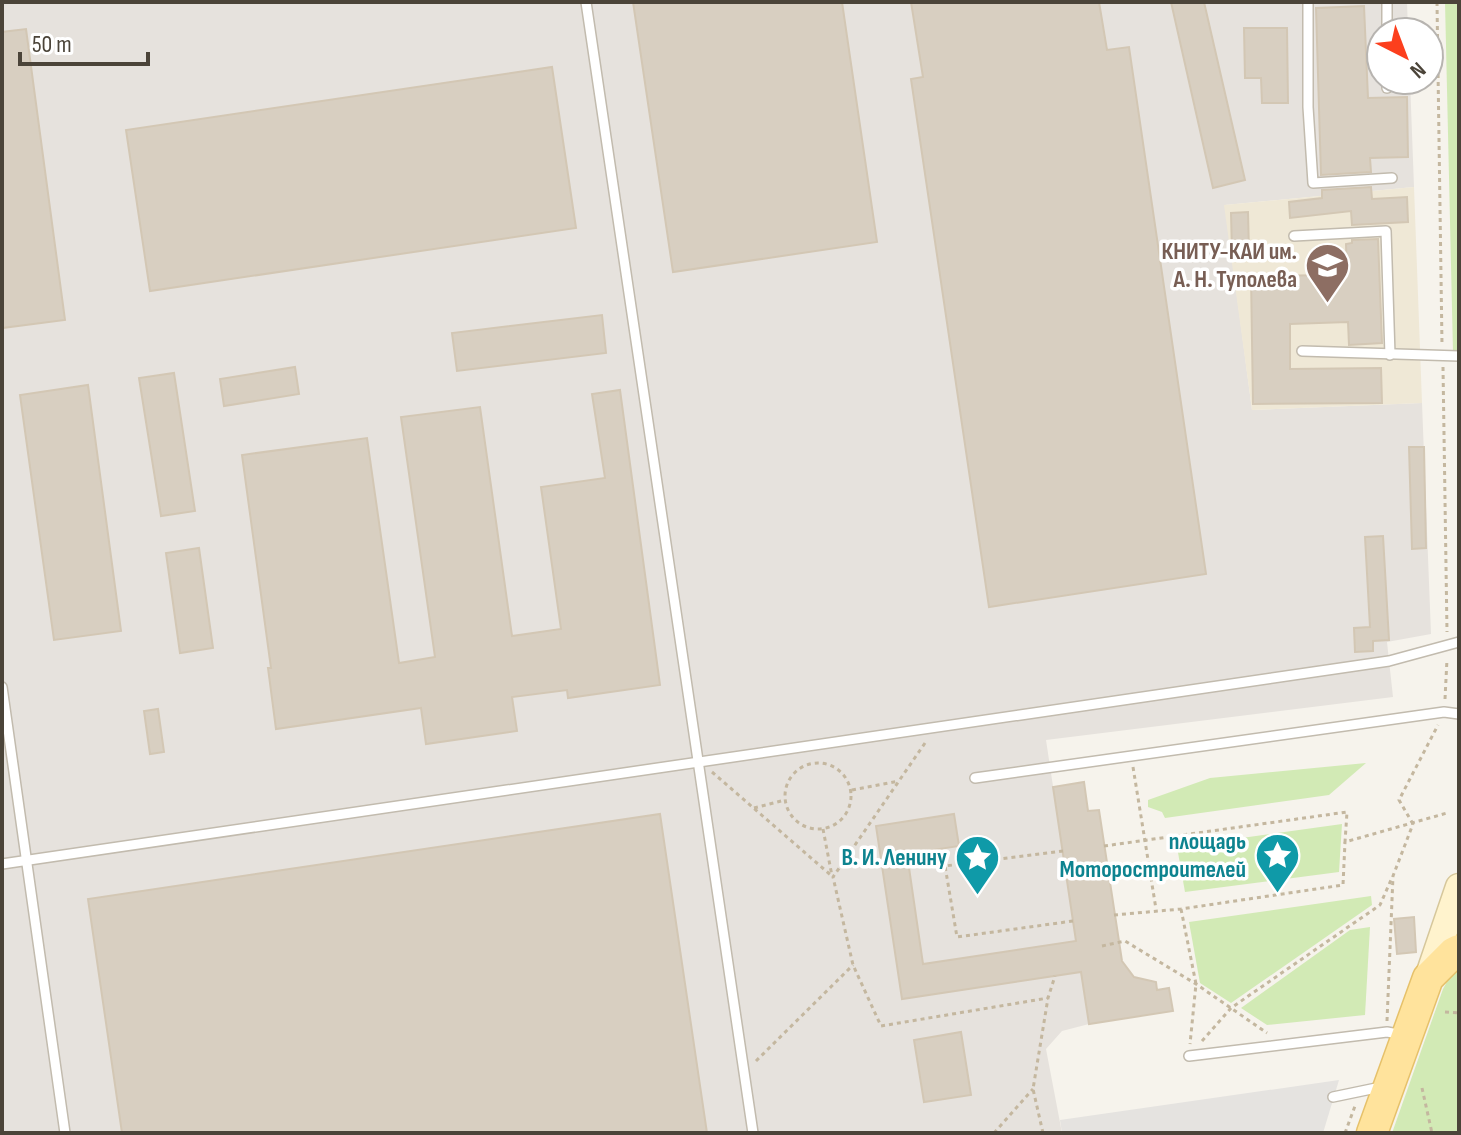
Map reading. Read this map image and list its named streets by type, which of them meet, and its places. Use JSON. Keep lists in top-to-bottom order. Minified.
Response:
{"places":{"school or university":["КНИТУ-КАИ им. А. Н. Туполева"],"place":["площадь Моторостроителей","В. И. Ленину"]},"scale_bar":"50 m","north":"bottom right"}
